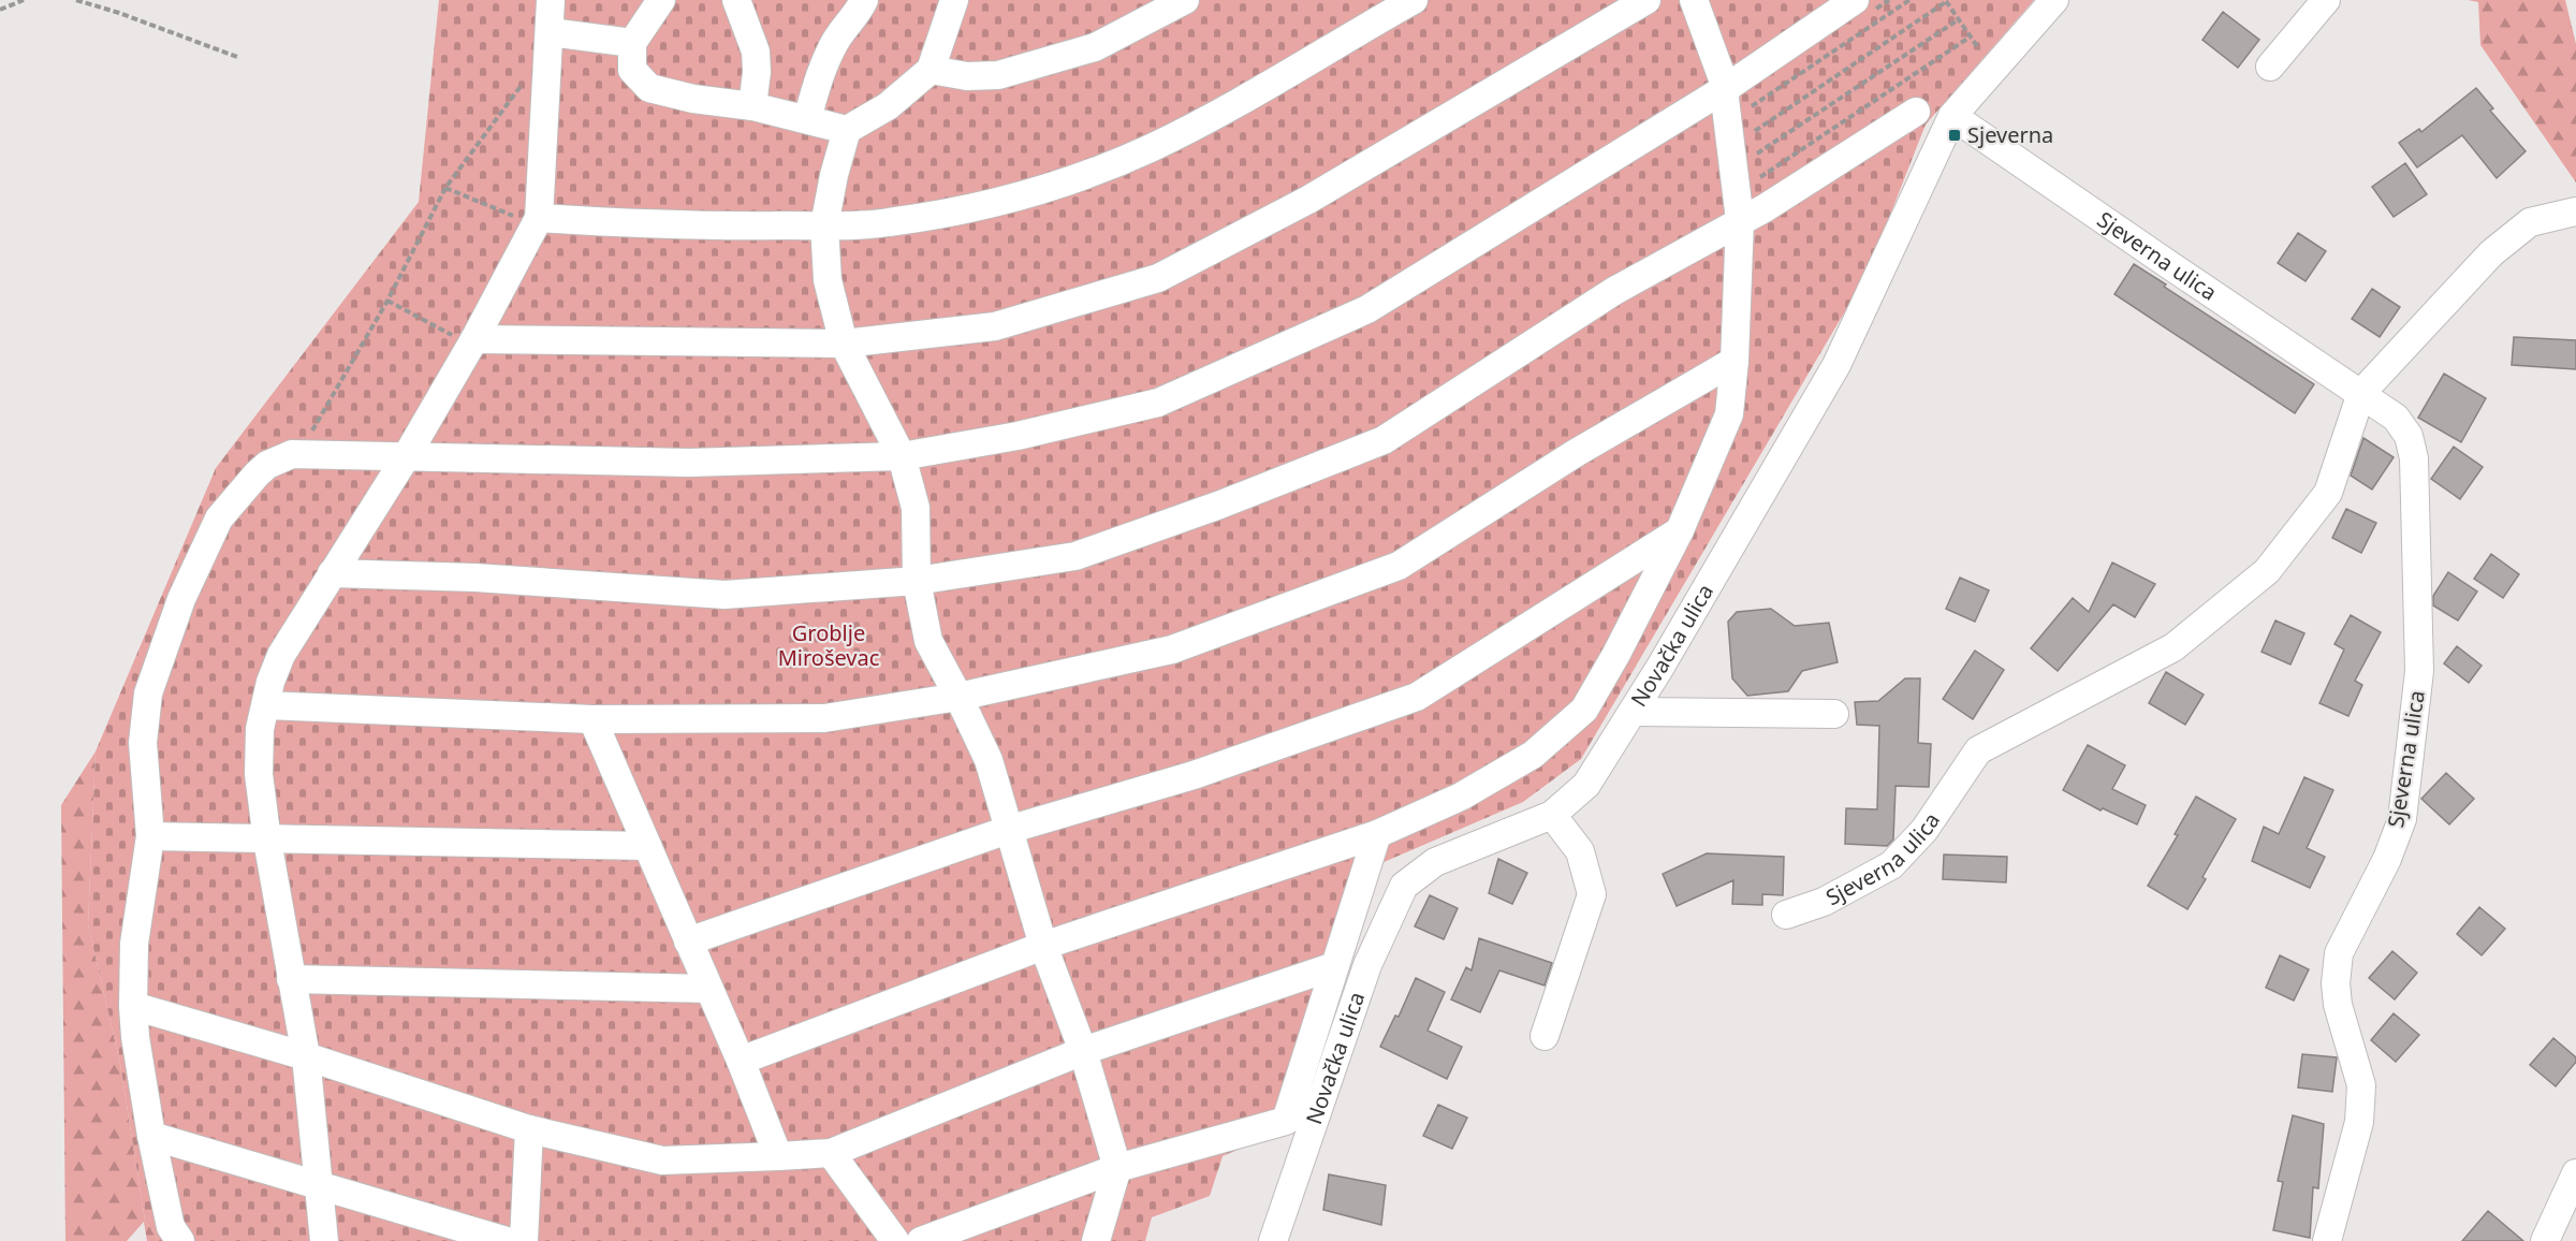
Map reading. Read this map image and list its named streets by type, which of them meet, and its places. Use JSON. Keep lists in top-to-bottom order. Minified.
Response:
{"streets":{"street":["Sjeverna ulica","Novačka ulica"]},"crossings":[["Sjeverna ulica","Novačka ulica"]],"parks":["Groblje Miroševac"],"places":{"transit":["Sjeverna"]}}
